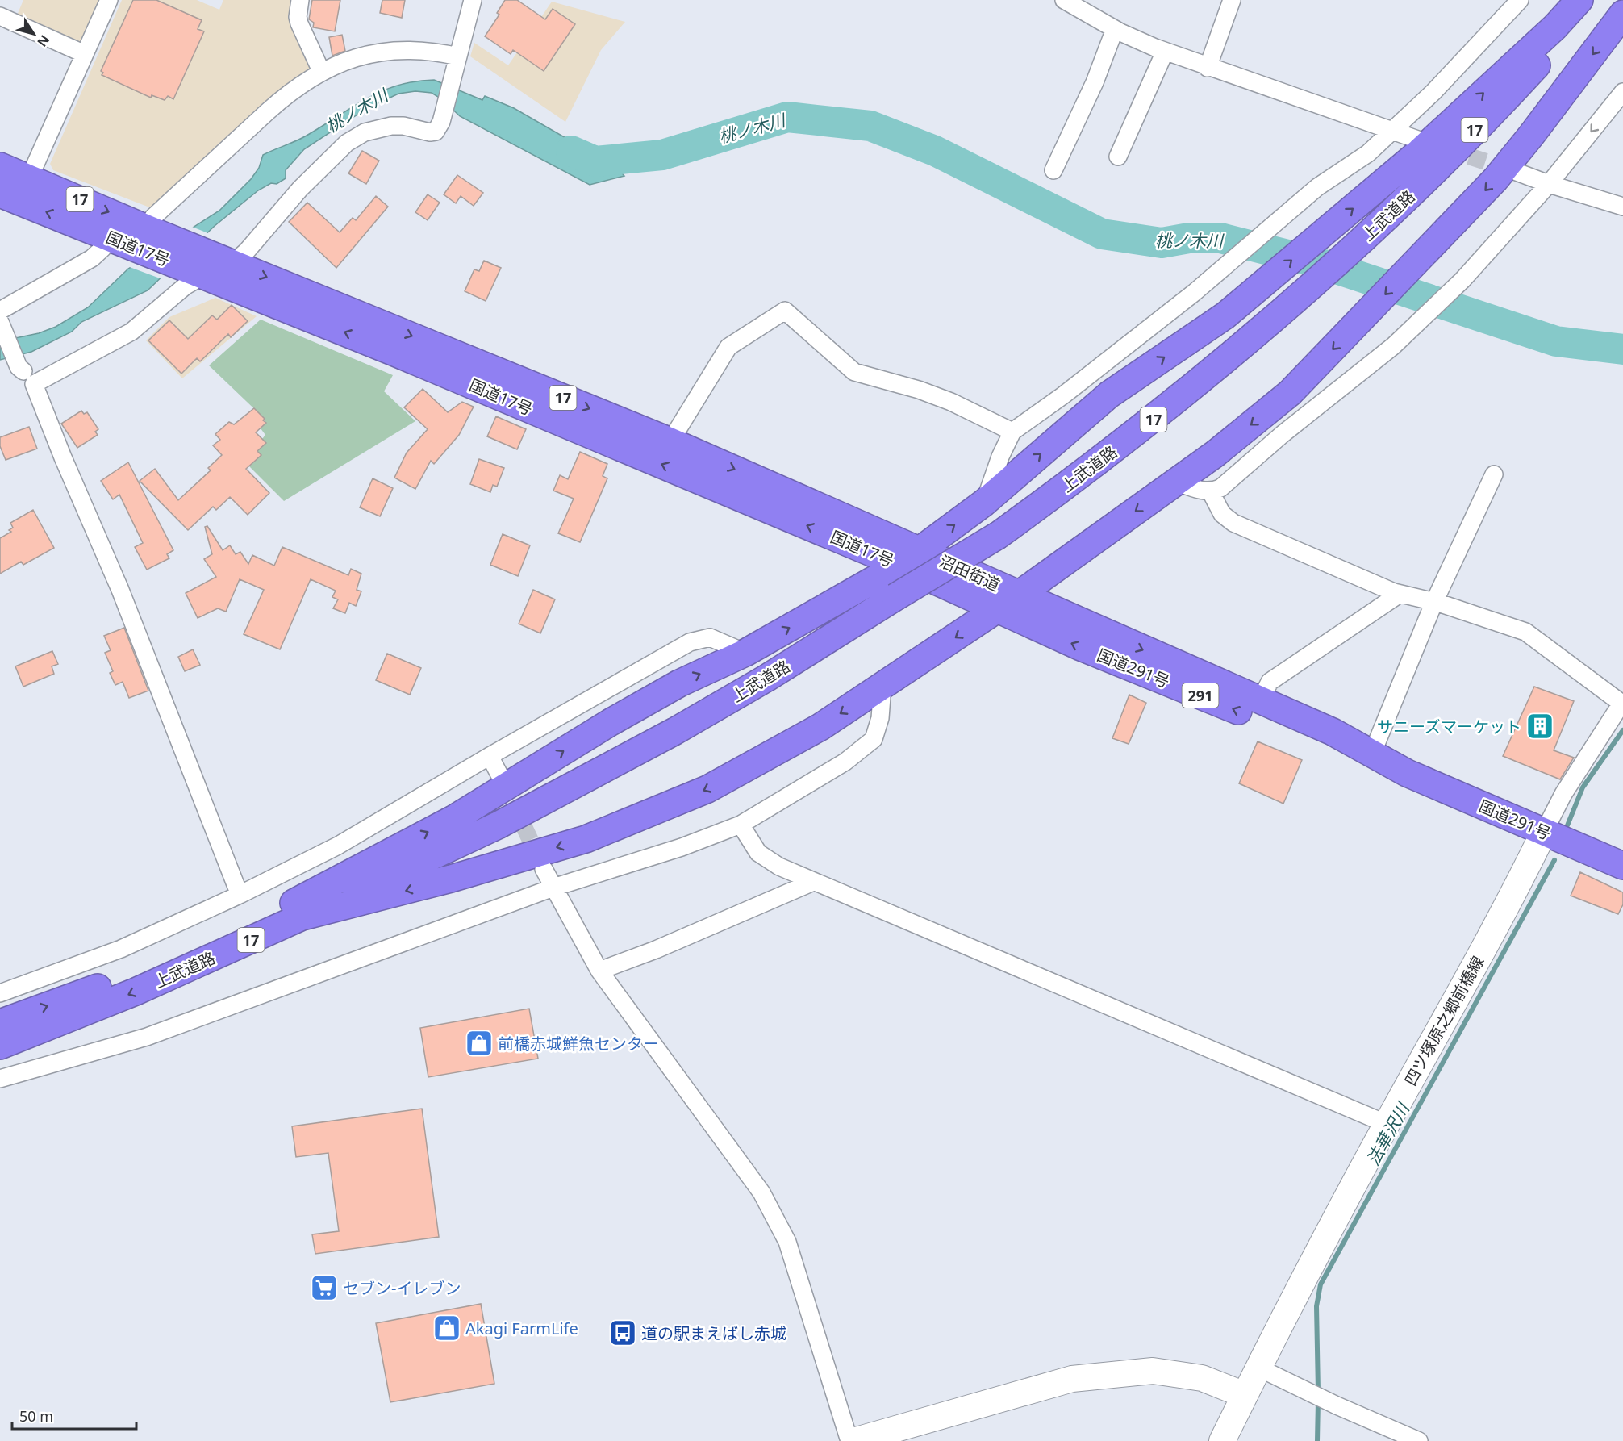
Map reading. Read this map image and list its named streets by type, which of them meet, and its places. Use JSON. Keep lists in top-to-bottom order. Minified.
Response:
{"streets":{"highway":["17","上武道路","国道17号","沼田街道","国道291号","291"],"main road":["四ツ塚原之郷前橋線"]},"crossings":[["国道17号","沼田街道"],["国道17号","国道291号"],["沼田街道","国道291号"],["国道291号","四ツ塚原之郷前橋線"]],"water":["桃ノ木川","法華沢川"],"places":{"building":["サニーズマーケット"],"shop":["前橋赤城鮮魚センター","Akagi FarmLife"],"supermarket":["セブン-イレブン"],"bus stop":["道の駅まえばし赤城"]},"scale_bar":"50 m","north":"bottom right"}
